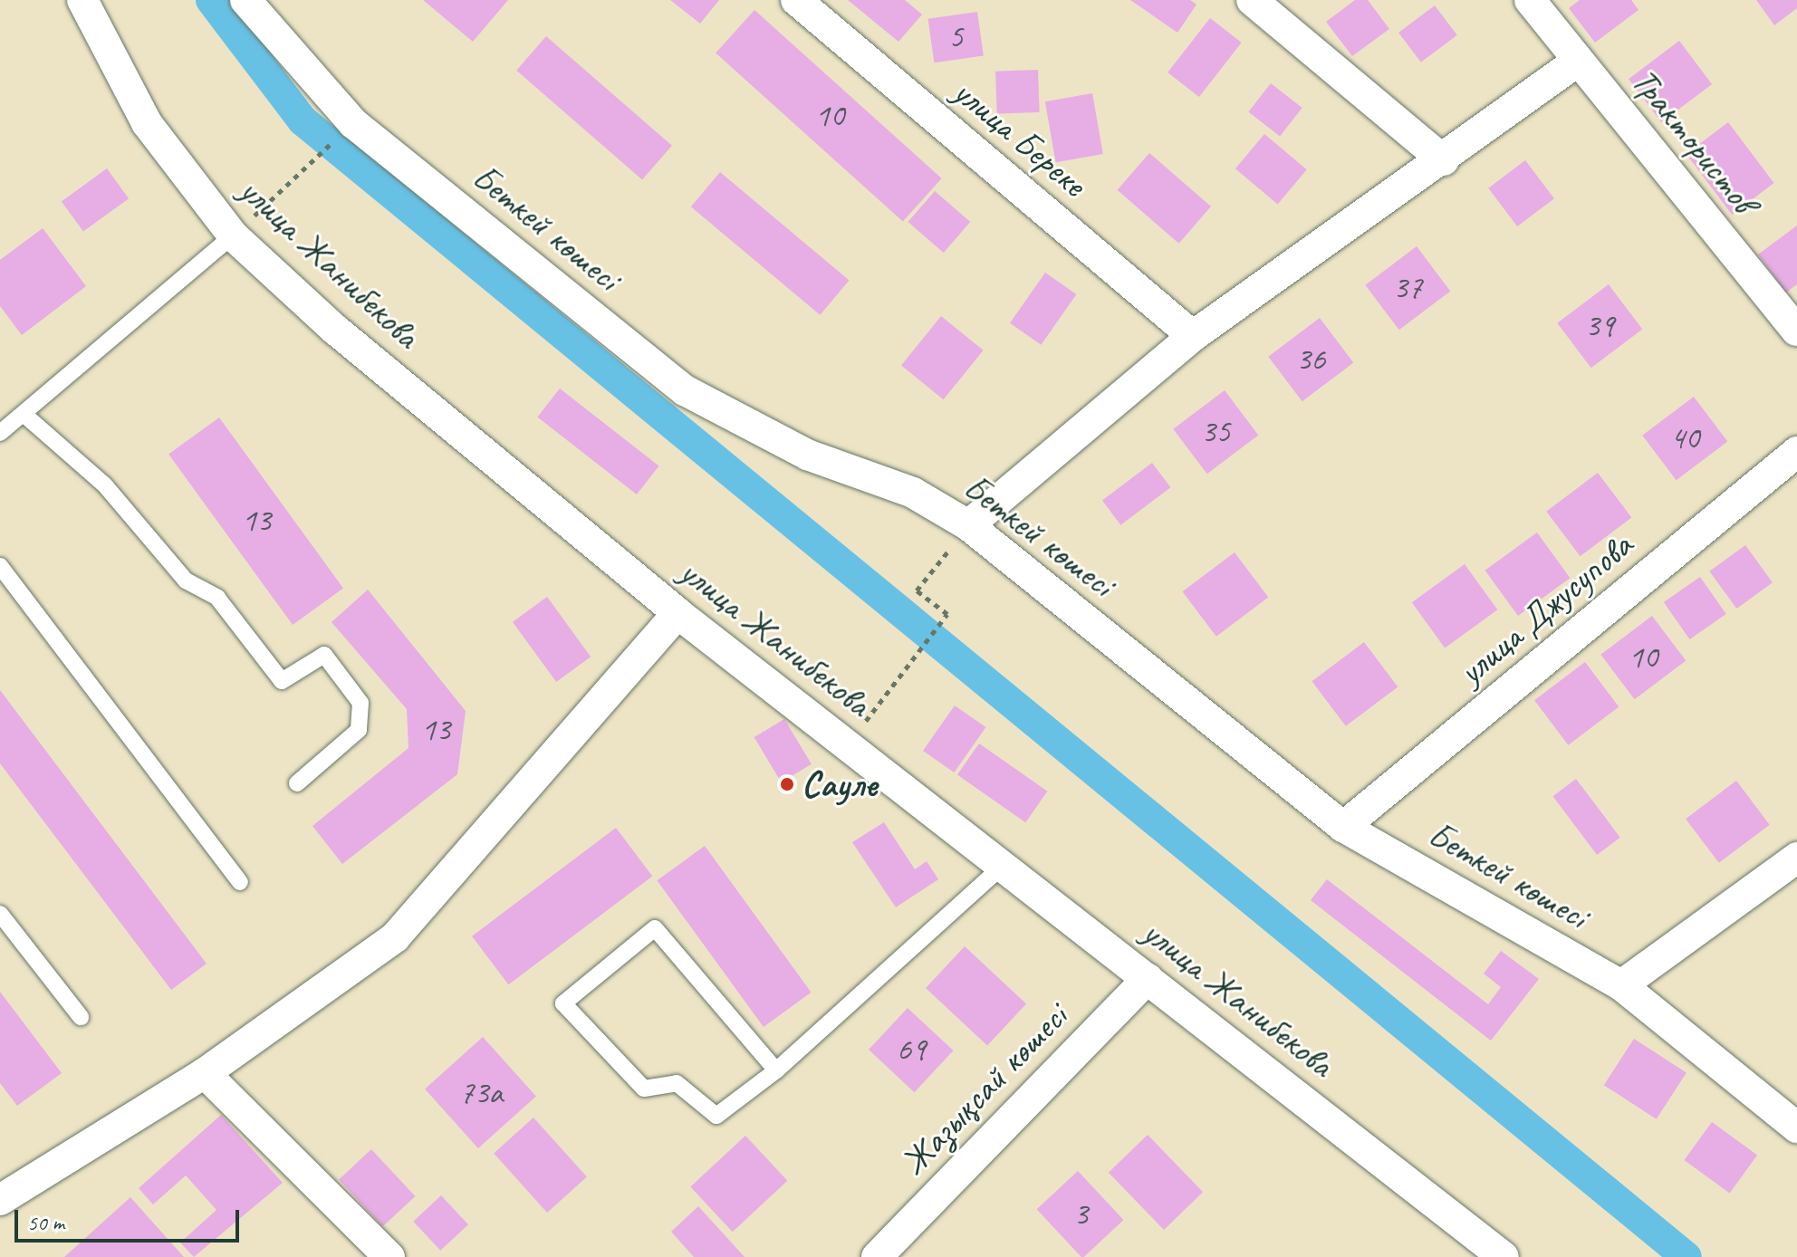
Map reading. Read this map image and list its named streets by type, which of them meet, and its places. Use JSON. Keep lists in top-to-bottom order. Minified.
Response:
{"streets":{"street":["улица Береке","Трактористов","Беткей көшесі","улица Жанибекова","улица Джусупова","Жазықсай көшесі"]},"crossings":[["Беткей көшесі","улица Джусупова"],["улица Жанибекова","Жазықсай көшесі"]],"places":["Сауле"],"house_numbers":["5","10","37","39","36","35","40","13","10","13","69","73а","3"],"scale_bar":"50 m"}
